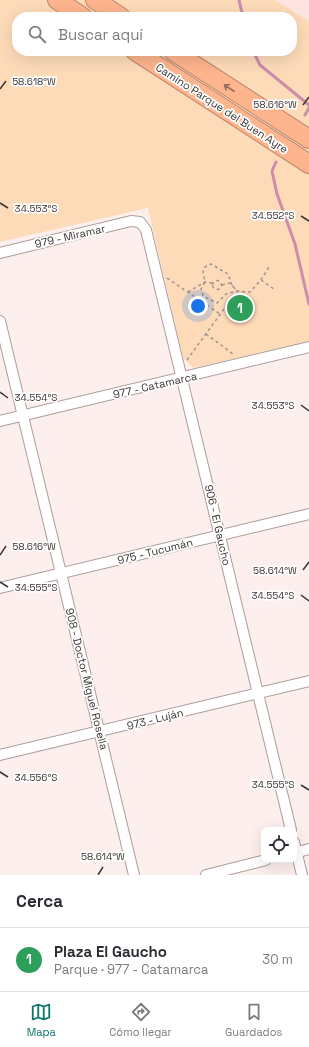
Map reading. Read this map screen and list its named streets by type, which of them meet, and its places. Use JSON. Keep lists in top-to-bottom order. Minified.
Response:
{"streets":{"highway":["Camino Parque del Buen Ayre"],"street":["979 - Miramar","977 - Catamarca","906 - El Gaucho","975 - Tucumán","908 - Doctor Miguel Rosella","973 - Luján"]},"crossings":[["979 - Miramar","906 - El Gaucho"],["977 - Catamarca","906 - El Gaucho"],["977 - Catamarca","908 - Doctor Miguel Rosella"],["906 - El Gaucho","975 - Tucumán"],["906 - El Gaucho","973 - Luján"],["975 - Tucumán","908 - Doctor Miguel Rosella"],["908 - Doctor Miguel Rosella","973 - Luján"]],"page":{"search":"Buscar aquí","pins":"1","heading":"Cerca","list":[{"mark":"1","name":"Plaza El Gaucho","note":"Parque · 977 - Catamarca","value":"30 m"}],"nav":["Mapa","Cómo llegar","Guardados"]},"coordinates":["58.618°W","58.616°W","34.553°S","34.552°S","34.554°S","58.614°W","34.555°S","34.556°S"]}
